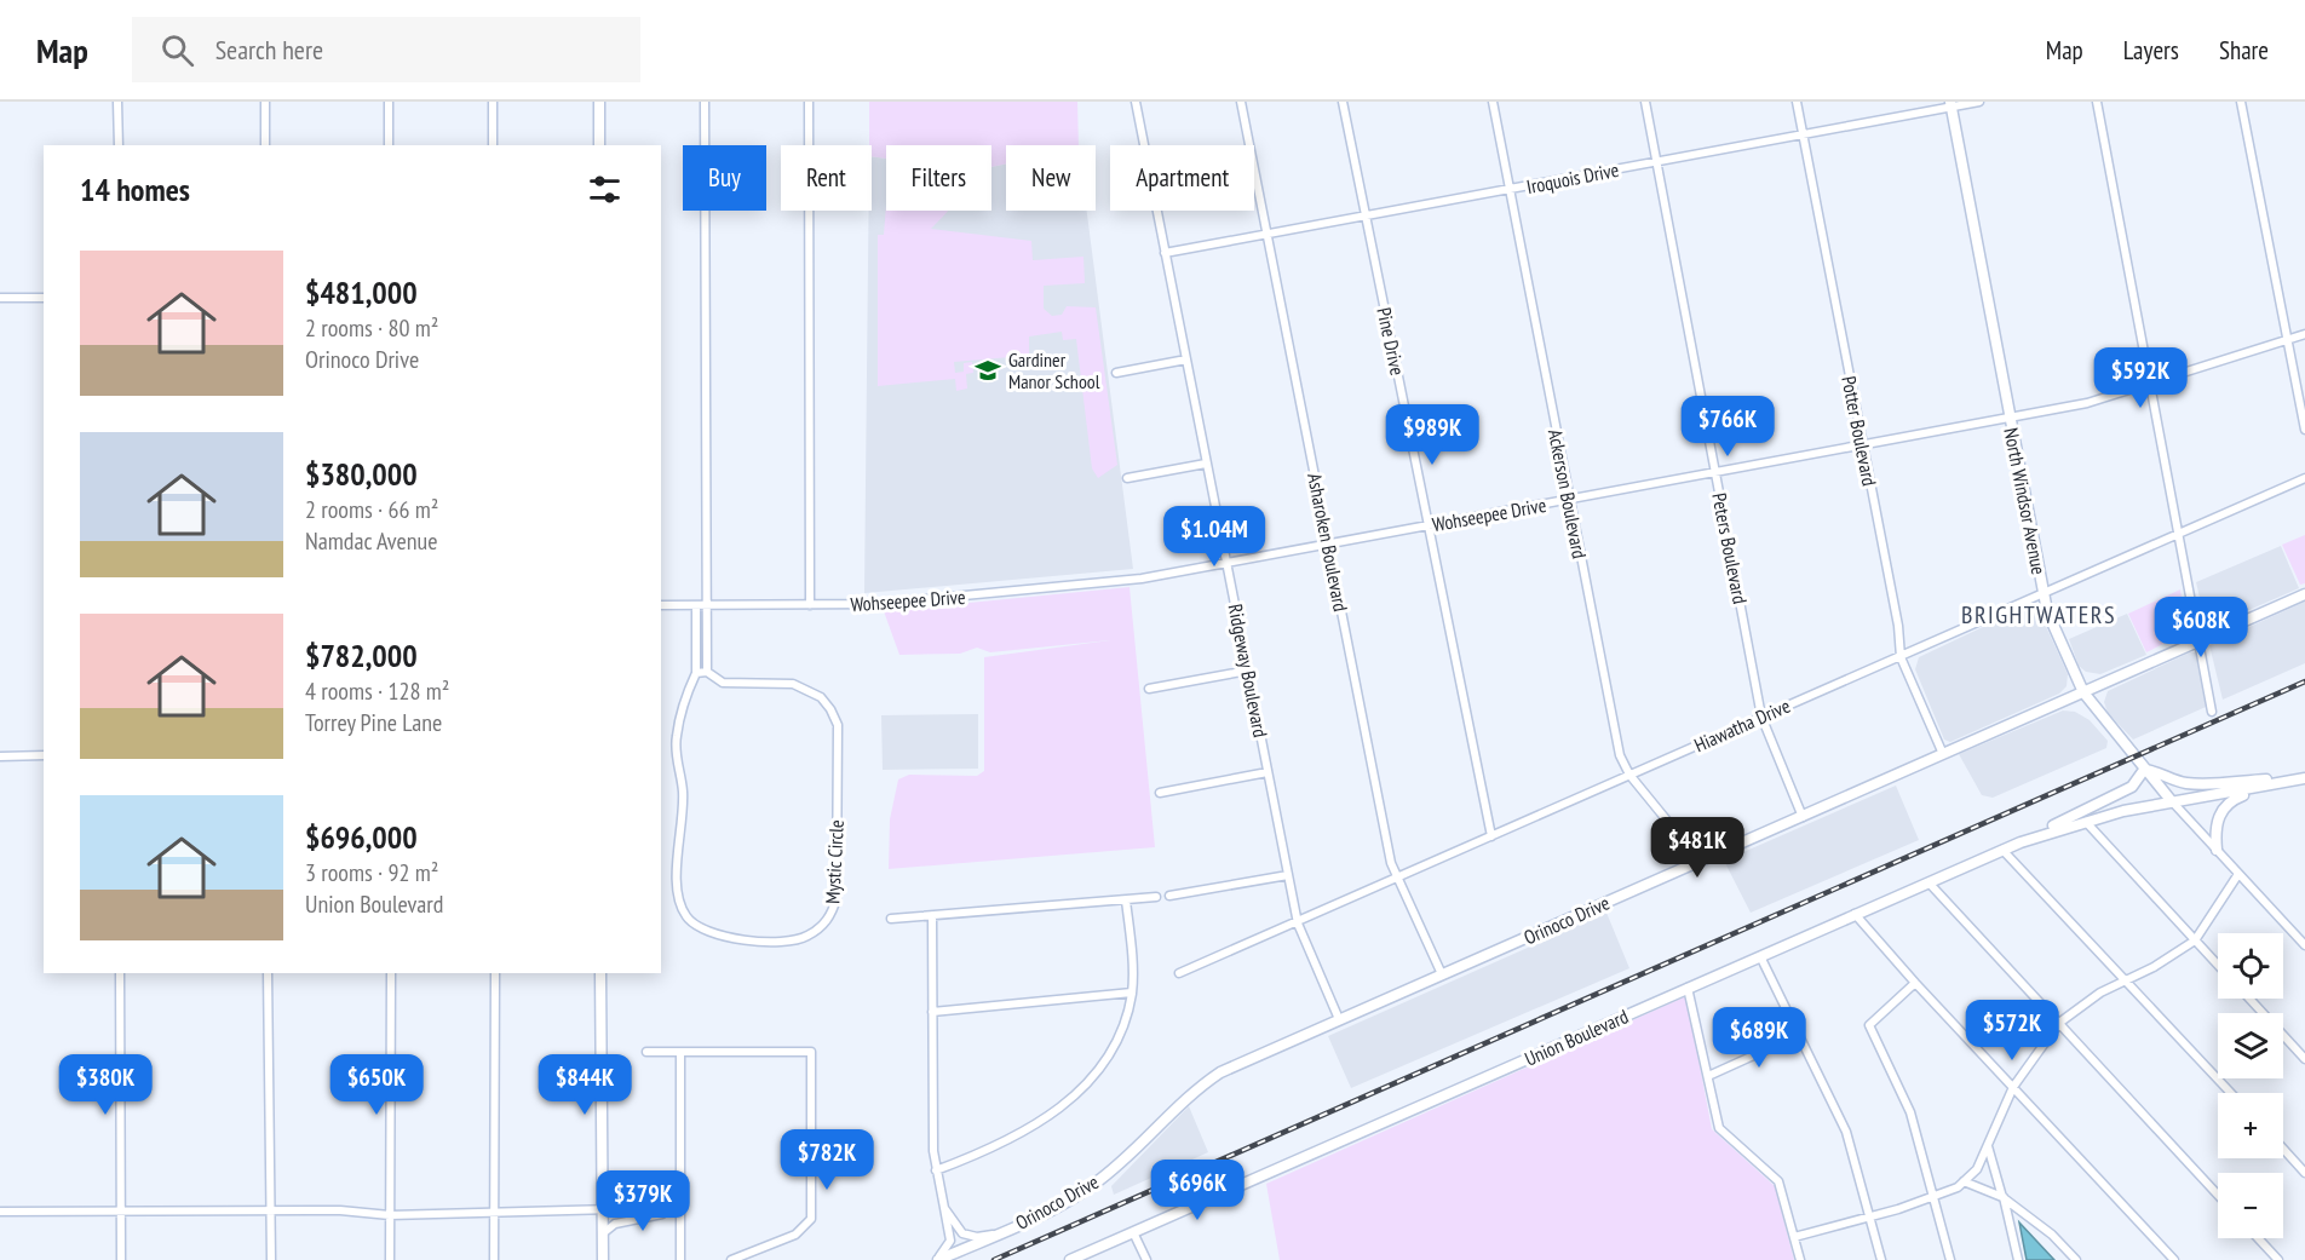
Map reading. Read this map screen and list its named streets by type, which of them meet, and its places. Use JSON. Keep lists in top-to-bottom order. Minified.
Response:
{"streets":{"street":["Iroquois Drive","Pine Drive","Potter Boulevard","Ackerson Boulevard","North Windsor Avenue","Wohseepee Drive","Asharoken Boulevard","Peters Boulevard","Ridgeway Boulevard","Hiawatha Drive","Mystic Circle","Orinoco Drive","Union Boulevard"]},"crossings":[["Iroquois Drive","Pine Drive"],["Iroquois Drive","Potter Boulevard"],["Iroquois Drive","Ackerson Boulevard"],["Iroquois Drive","North Windsor Avenue"],["Iroquois Drive","Asharoken Boulevard"],["Iroquois Drive","Peters Boulevard"],["Iroquois Drive","Ridgeway Boulevard"],["Pine Drive","Wohseepee Drive"],["Pine Drive","Hiawatha Drive"],["Potter Boulevard","Wohseepee Drive"],["Potter Boulevard","Hiawatha Drive"],["Potter Boulevard","Orinoco Drive"],["Ackerson Boulevard","Wohseepee Drive"],["Ackerson Boulevard","Hiawatha Drive"],["Ackerson Boulevard","Orinoco Drive"],["North Windsor Avenue","Wohseepee Drive"],["North Windsor Avenue","Hiawatha Drive"],["North Windsor Avenue","Orinoco Drive"],["North Windsor Avenue","Union Boulevard"],["Wohseepee Drive","Asharoken Boulevard"],["Wohseepee Drive","Peters Boulevard"],["Wohseepee Drive","Ridgeway Boulevard"],["Wohseepee Drive","Mystic Circle"],["Asharoken Boulevard","Hiawatha Drive"],["Asharoken Boulevard","Orinoco Drive"],["Peters Boulevard","Hiawatha Drive"],["Peters Boulevard","Orinoco Drive"],["Ridgeway Boulevard","Hiawatha Drive"],["Ridgeway Boulevard","Orinoco Drive"]],"districts":["BRIGHTWATERS"],"places":{"school or university":["Gardiner Manor School"]},"page":{"header":"Map","search":"Search here","nav":["Map","Layers","Share"],"chip":["Buy","Rent","Filters","New","Apartment"],"heading":"14 homes","list":[{"name":"$481,000","note":"2 rooms · 80 m² · Orinoco Drive"},{"name":"$380,000","note":"2 rooms · 66 m² · Namdac Avenue"},{"name":"$782,000","note":"4 rooms · 128 m² · Torrey Pine Lane"},{"name":"$696,000","note":"3 rooms · 92 m² · Union Boulevard"}],"price":["$592K","$766K","$989K","$1.04M","$608K","$481K","$572K","$689K","$380K","$650K","$844K","$782K","$696K","$379K"],"map_buttons":["+","−"]}}
